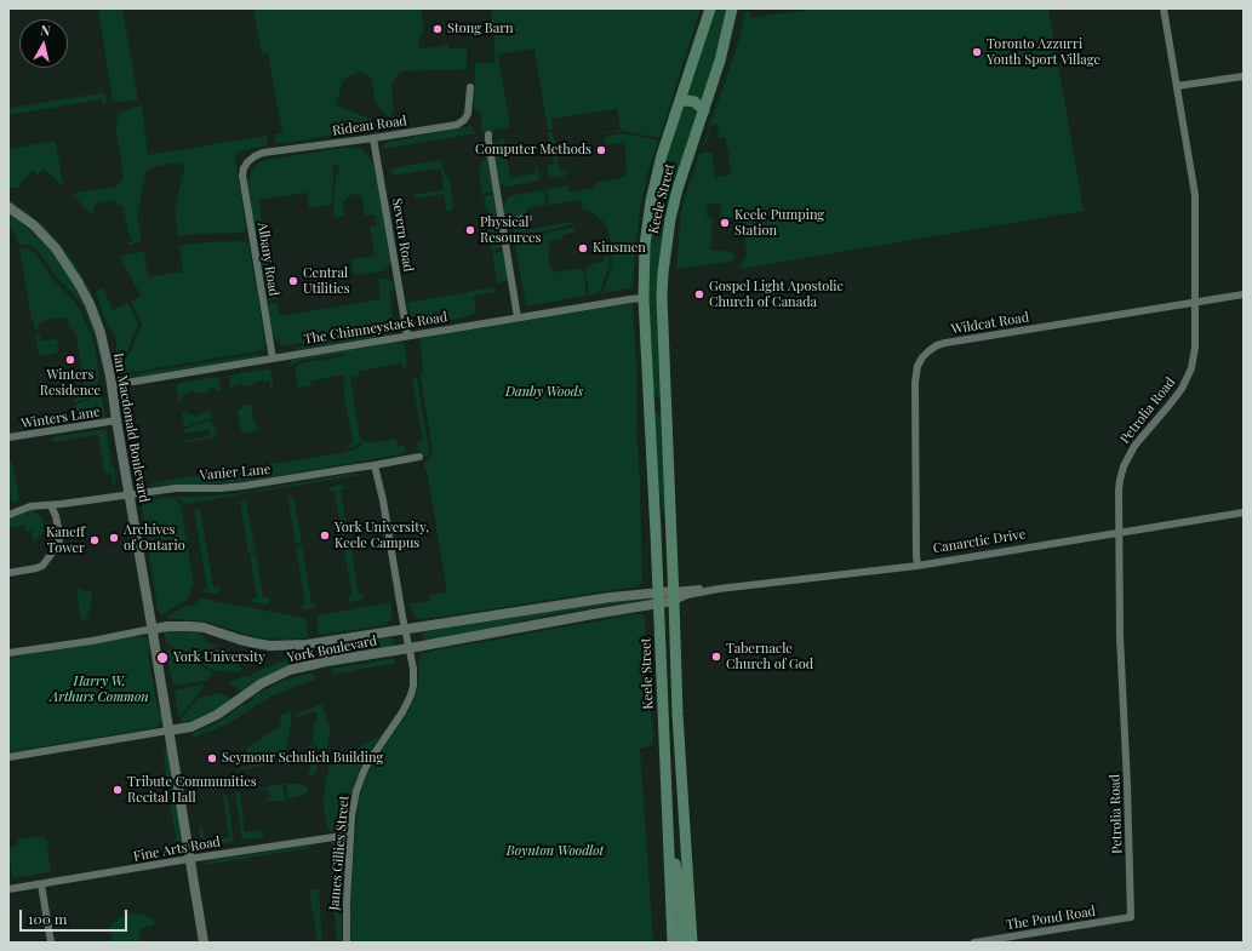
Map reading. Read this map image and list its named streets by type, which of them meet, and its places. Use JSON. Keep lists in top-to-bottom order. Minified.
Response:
{"streets":{"main road":["Keele Street"],"street":["Rideau Road","Severn Road","Albany Road","Wildcat Road","The Chimneystack Road","Petrolia Road","Winters Lane","Ian Macdonald Boulevard","Vanier Lane","Canarctic Drive","York Boulevard","Fine Arts Road","James Gillies Street","The Pond Road"]},"crossings":[["Rideau Road","Severn Road"],["Rideau Road","Albany Road"],["Keele Street","The Chimneystack Road"],["Keele Street","Canarctic Drive"],["Keele Street","York Boulevard"],["Severn Road","The Chimneystack Road"],["Albany Road","The Chimneystack Road"],["Wildcat Road","Petrolia Road"],["Wildcat Road","Canarctic Drive"],["The Chimneystack Road","Ian Macdonald Boulevard"],["Petrolia Road","Canarctic Drive"],["Petrolia Road","The Pond Road"],["Winters Lane","Ian Macdonald Boulevard"],["Ian Macdonald Boulevard","Vanier Lane"],["Ian Macdonald Boulevard","York Boulevard"],["Ian Macdonald Boulevard","Fine Arts Road"],["Vanier Lane","James Gillies Street"],["Canarctic Drive","York Boulevard"],["York Boulevard","James Gillies Street"],["Fine Arts Road","James Gillies Street"]],"parks":["Danby Woods","Harry W. Arthurs Common","Boynton Woodlot"],"places":["Stong Barn","Toronto Azzurri Youth Sport Village","Computer Methods","Keele Pumping Station","Physical Resources","Kinsmen","Central Utilities","Gospel Light Apostolic Church of Canada","Winters Residence","York University, Keele Campus","Archives of Ontario","Kaneff Tower","Tabernacle Church of God","York University","Seymour Schulich Building","Tribute Communities Recital Hall"],"scale_bar":"100 m","north":"top"}
